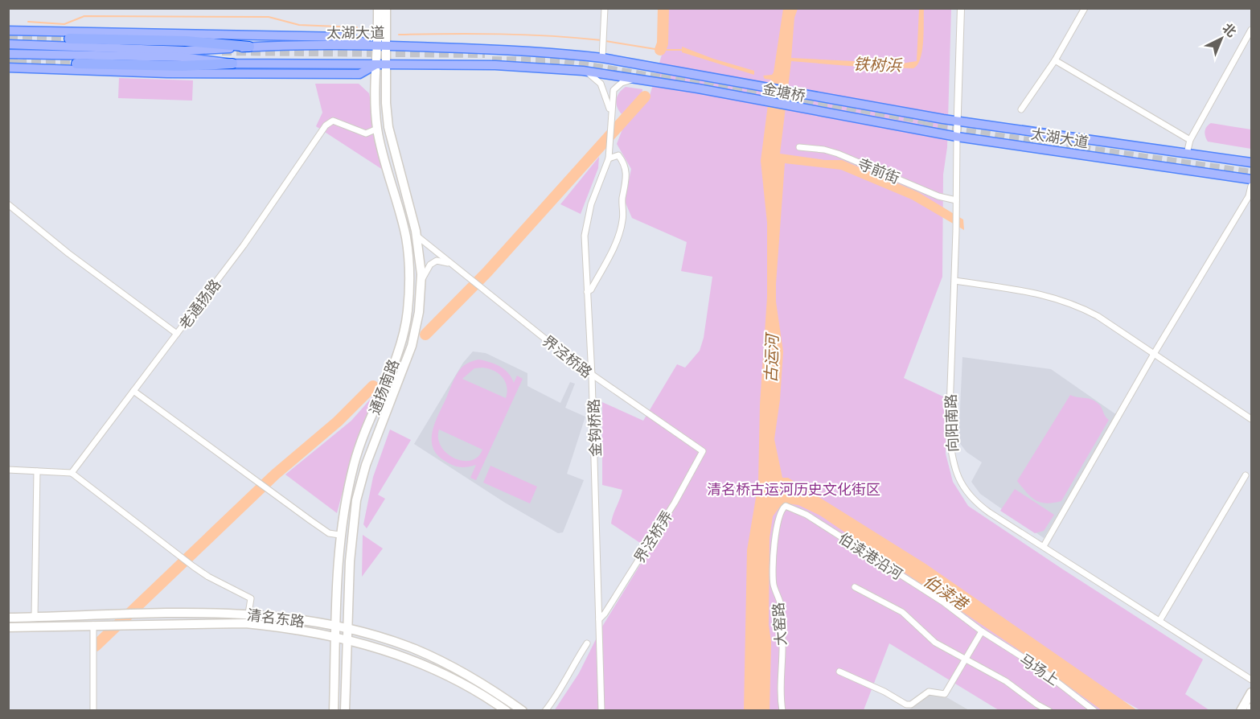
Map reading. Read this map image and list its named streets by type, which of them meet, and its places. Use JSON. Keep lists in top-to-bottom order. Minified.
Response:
{"streets":{"main road":["太湖大道","金塘桥","通扬南路","清名东路"],"street":["寺前街","老通扬路","界泾桥路","向阳南路","金钩桥路","界泾桥弄","伯渎港沿河","大窑路","马场上"]},"crossings":[["太湖大道","金塘桥"],["太湖大道","通扬南路"],["太湖大道","向阳南路"],["寺前街","向阳南路"],["老通扬路","通扬南路"],["界泾桥路","金钩桥路"],["界泾桥路","界泾桥弄"],["通扬南路","清名东路"],["金钩桥路","界泾桥弄"],["伯渎港沿河","大窑路"],["伯渎港沿河","马场上"]],"water":["铁树浜","古运河","伯渎港"],"parks":["清名桥古运河历史文化街区"],"north":"top right"}
